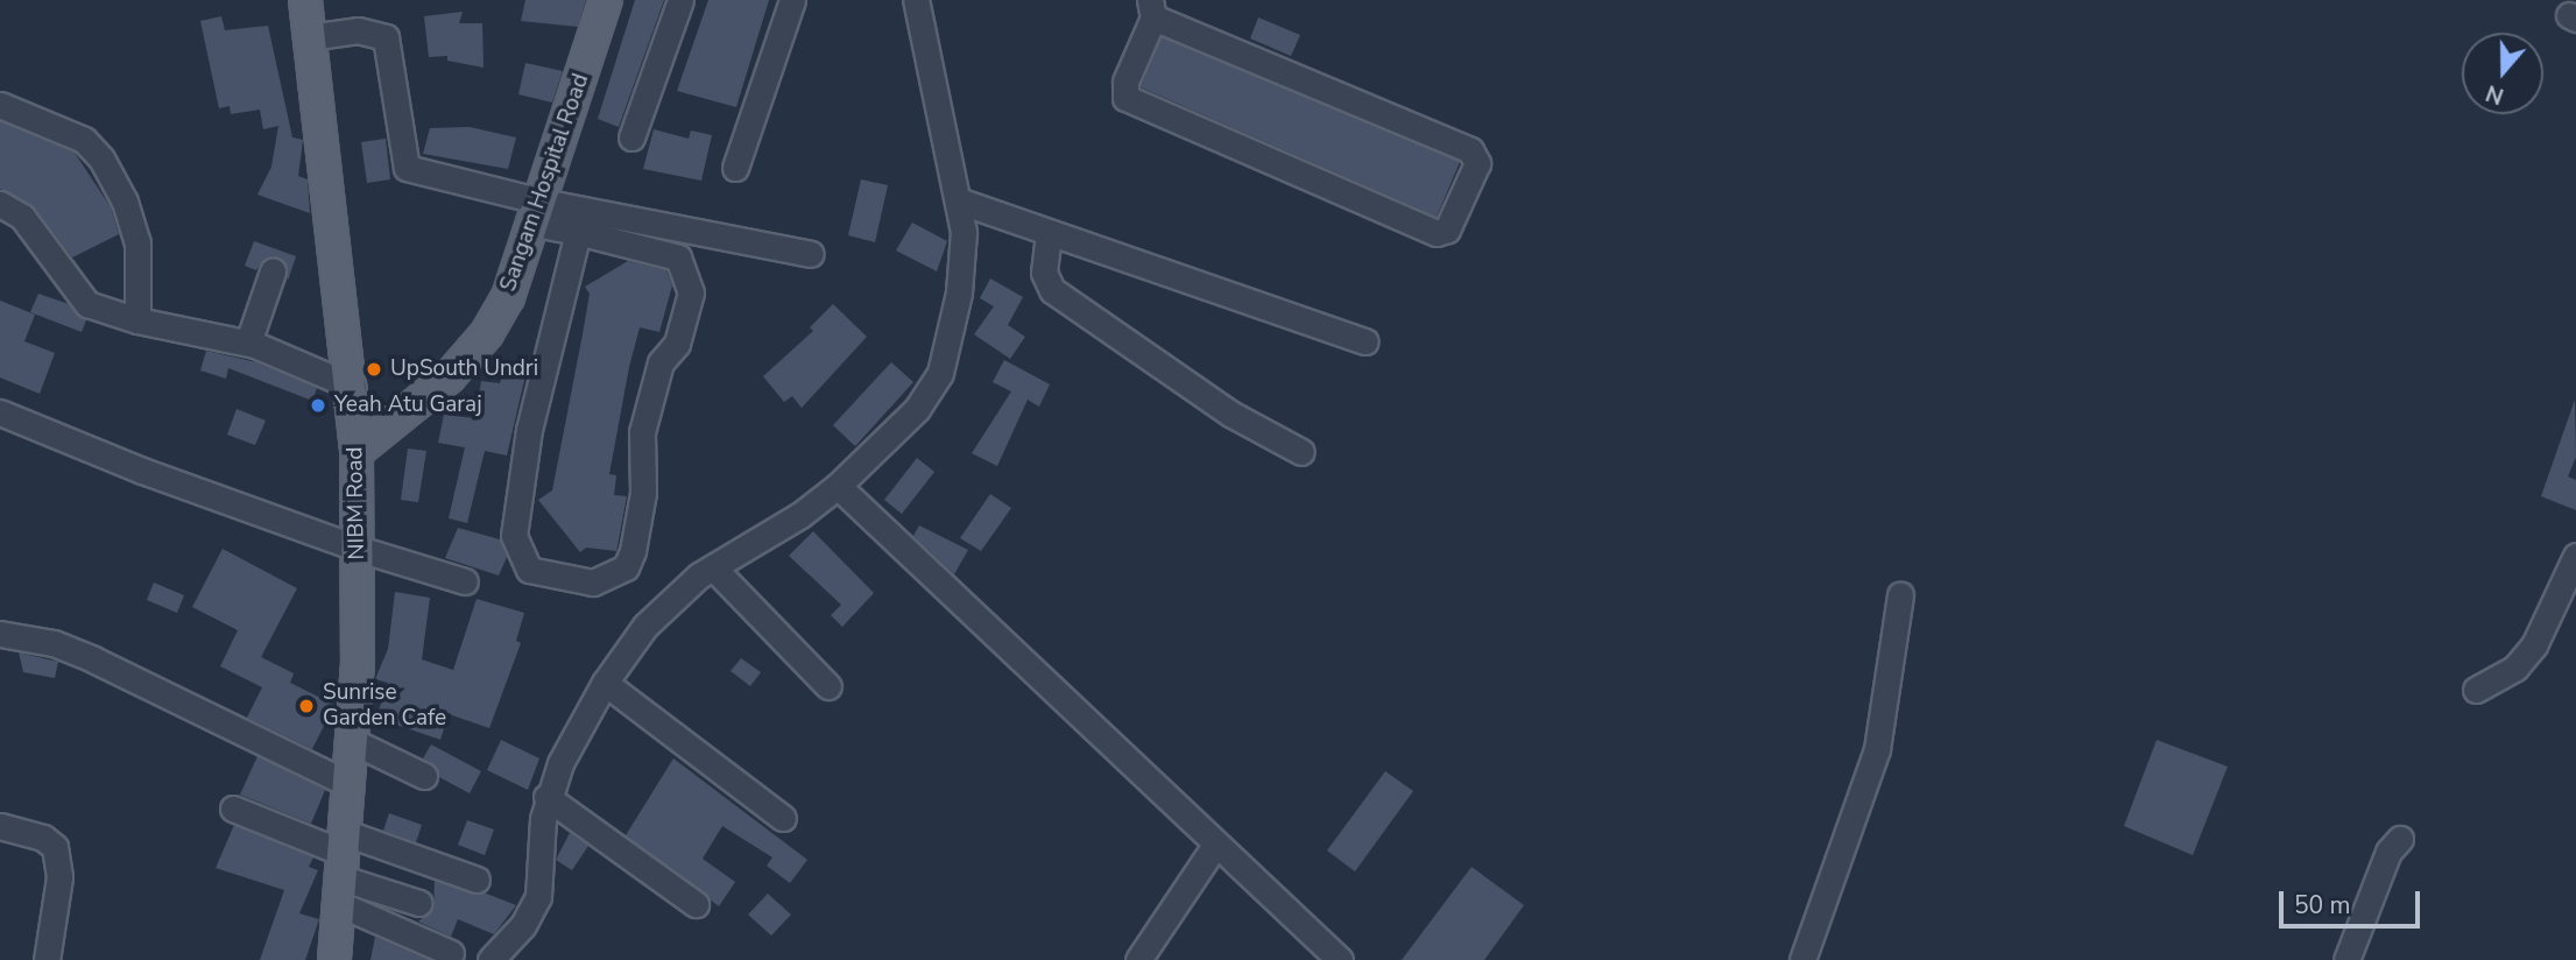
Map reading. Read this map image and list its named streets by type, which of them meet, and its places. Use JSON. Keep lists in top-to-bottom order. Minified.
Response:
{"streets":{"main road":["Sangam Hospital Road","NIBM Road"]},"crossings":[["Sangam Hospital Road","NIBM Road"]],"places":["UpSouth Undri","Yeah Atu Garaj","Sunrise Garden Cafe"],"scale_bar":"50 m","north":"bottom"}
